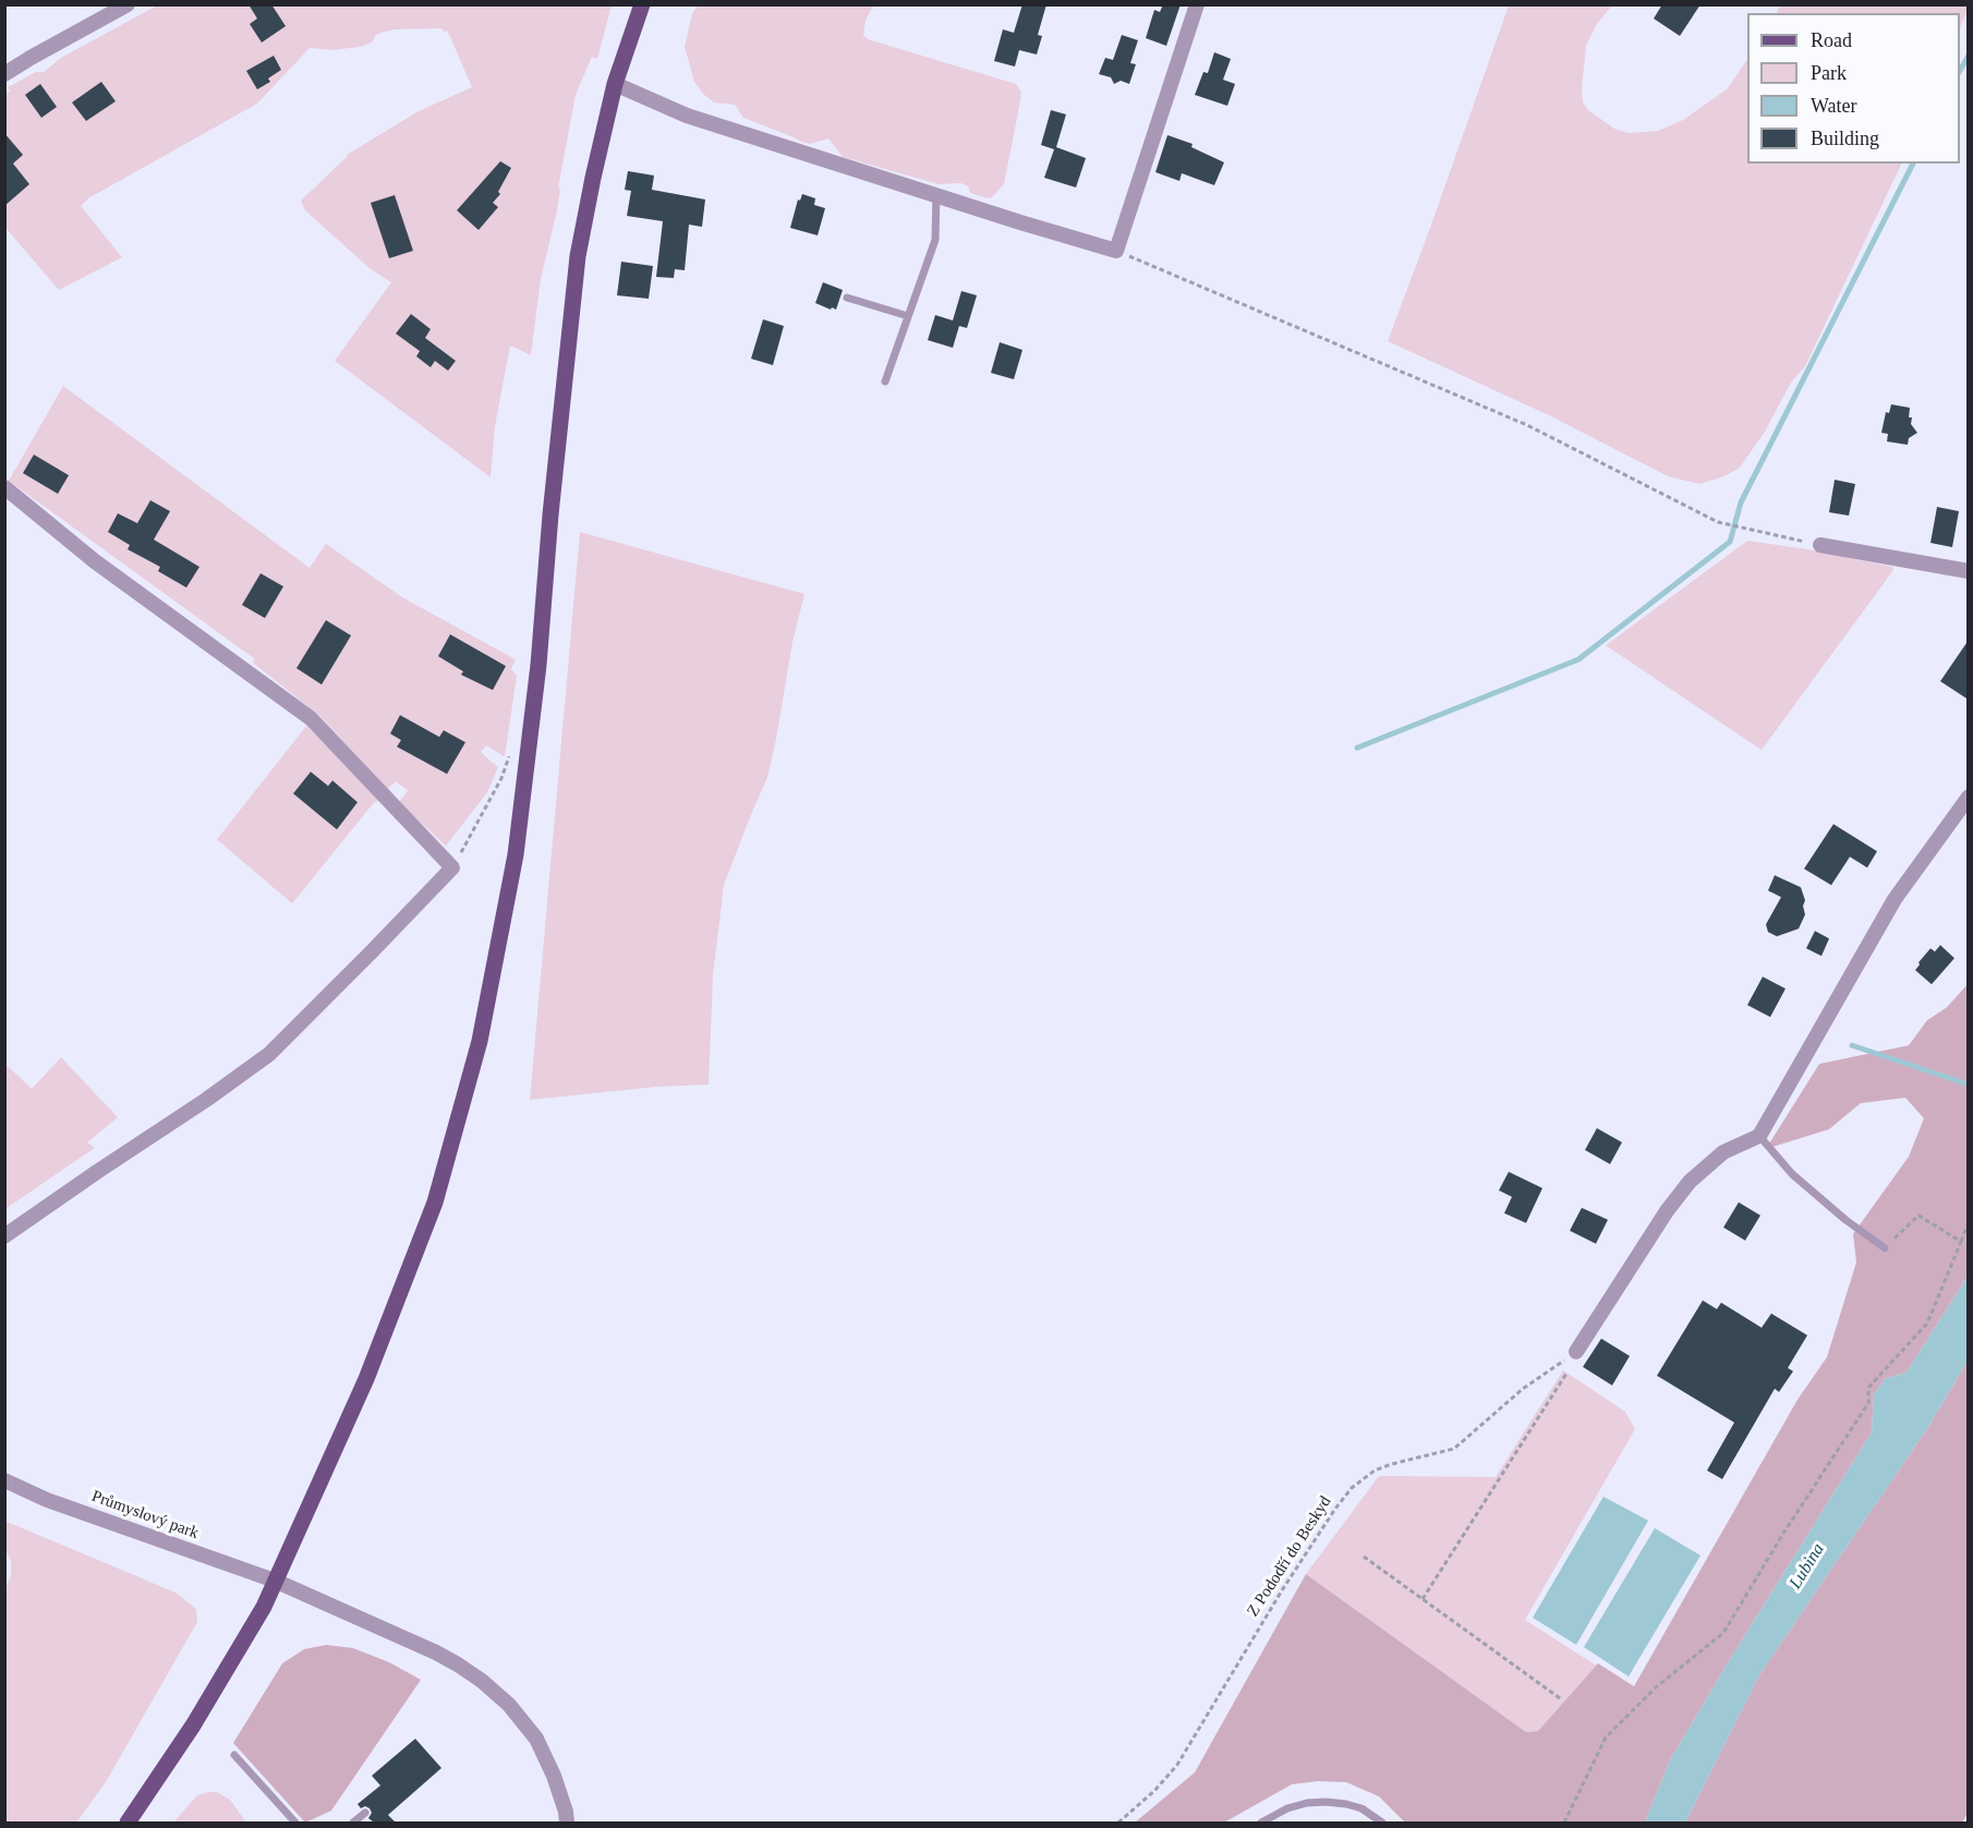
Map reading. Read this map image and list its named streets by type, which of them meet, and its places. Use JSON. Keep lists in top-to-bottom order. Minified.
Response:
{"streets":{"street":["Průmyslový park"],"path":["Z Pododří do Beskyd"]},"water":["Lubina"],"legend":["Road","Park","Water","Building"]}
